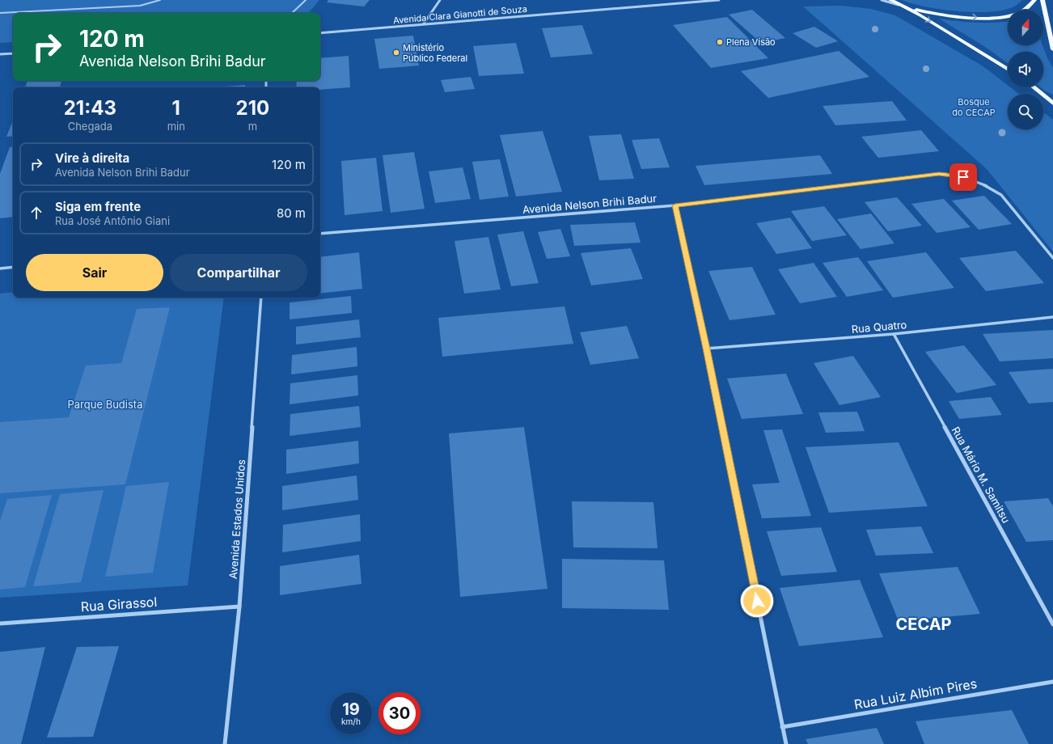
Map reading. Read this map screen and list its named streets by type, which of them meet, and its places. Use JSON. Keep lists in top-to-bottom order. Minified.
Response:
{"streets":{"street":["Avenida Clara Gianotti de Souza","Avenida Nelson Brihi Badur","Rua Quatro","Rua Mário M. Samitsu","Avenida Estados Unidos","Rua Girassol","Rua Luiz Albim Pires"]},"crossings":[["Rua Quatro","Rua Mário M. Samitsu"],["Avenida Estados Unidos","Rua Girassol"]],"districts":["CECAP"],"parks":["Bosque do CECAP","Parque Budista"],"places":["Plena Visão","Ministério Público Federal"],"north":"top","page":{"turn":["120 m","Avenida Nelson Brihi Badur"],"eta":["21:43","Chegada","1","min","210","m"],"list":[{"name":"Vire à direita","note":"Avenida Nelson Brihi Badur","value":"120 m"},{"name":"Siga em frente","note":"Rua José Antônio Giani","value":"80 m"}],"buttons":["Sair","Compartilhar"],"speed":"19 km/h","limit":"30"}}
